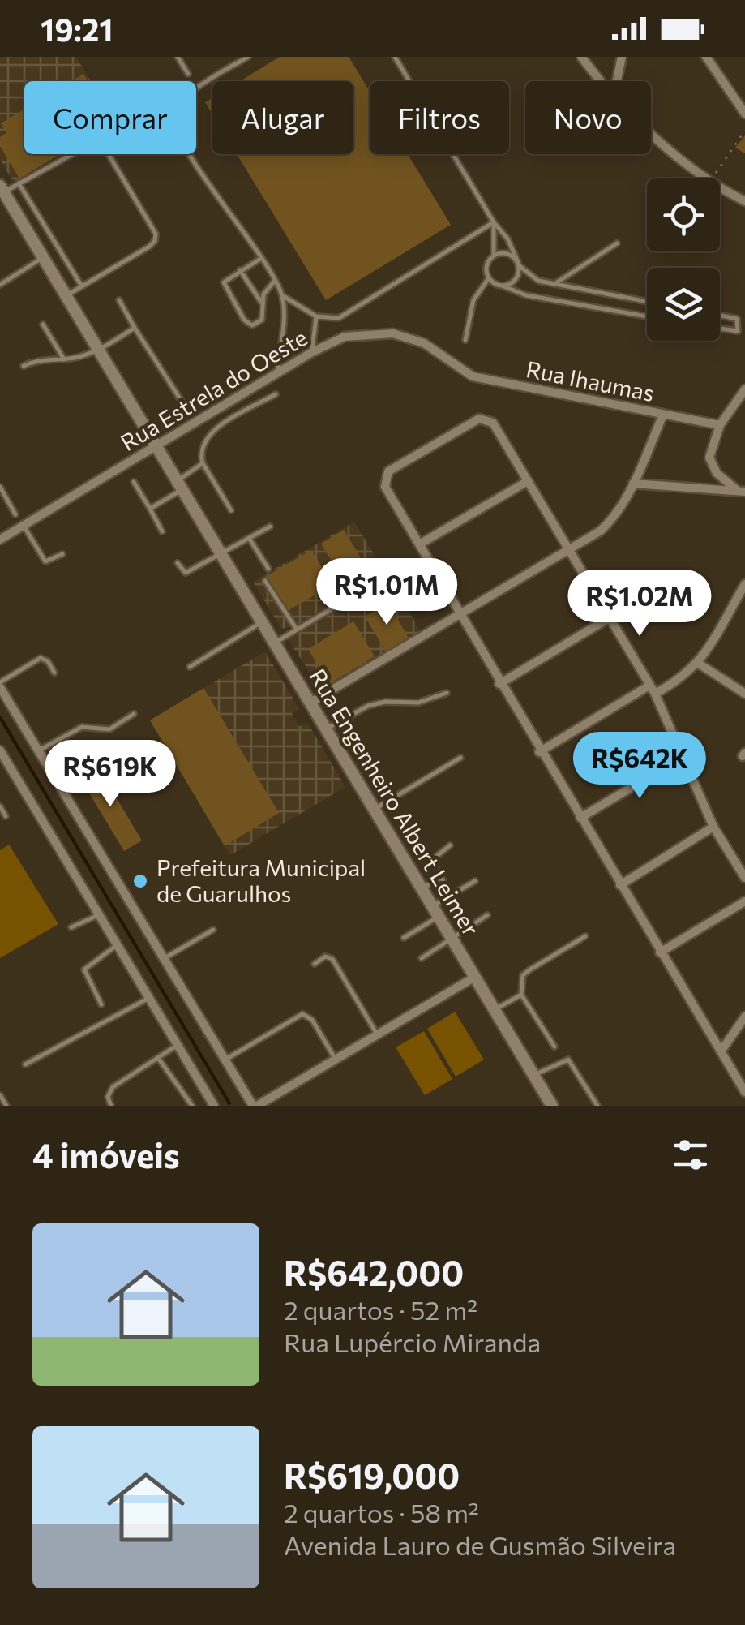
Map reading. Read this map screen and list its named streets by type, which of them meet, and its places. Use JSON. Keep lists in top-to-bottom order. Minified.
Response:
{"streets":{"street":["Rua Ihaumas","Rua Estrela do Oeste","Rua Engenheiro Albert Leimer"]},"crossings":[["Rua Ihaumas","Rua Estrela do Oeste"],["Rua Estrela do Oeste","Rua Engenheiro Albert Leimer"]],"places":["Prefeitura Municipal de Guarulhos"],"page":{"status":"19:21","chip":["Comprar","Alugar","Filtros","Novo"],"price":["R$1.01M","R$1.02M","R$642K","R$619K"],"heading":"4 imóveis","list":[{"name":"R$642,000","note":"2 quartos · 52 m² · Rua Lupércio Miranda"},{"name":"R$619,000","note":"2 quartos · 58 m² · Avenida Lauro de Gusmão Silveira"}]}}
